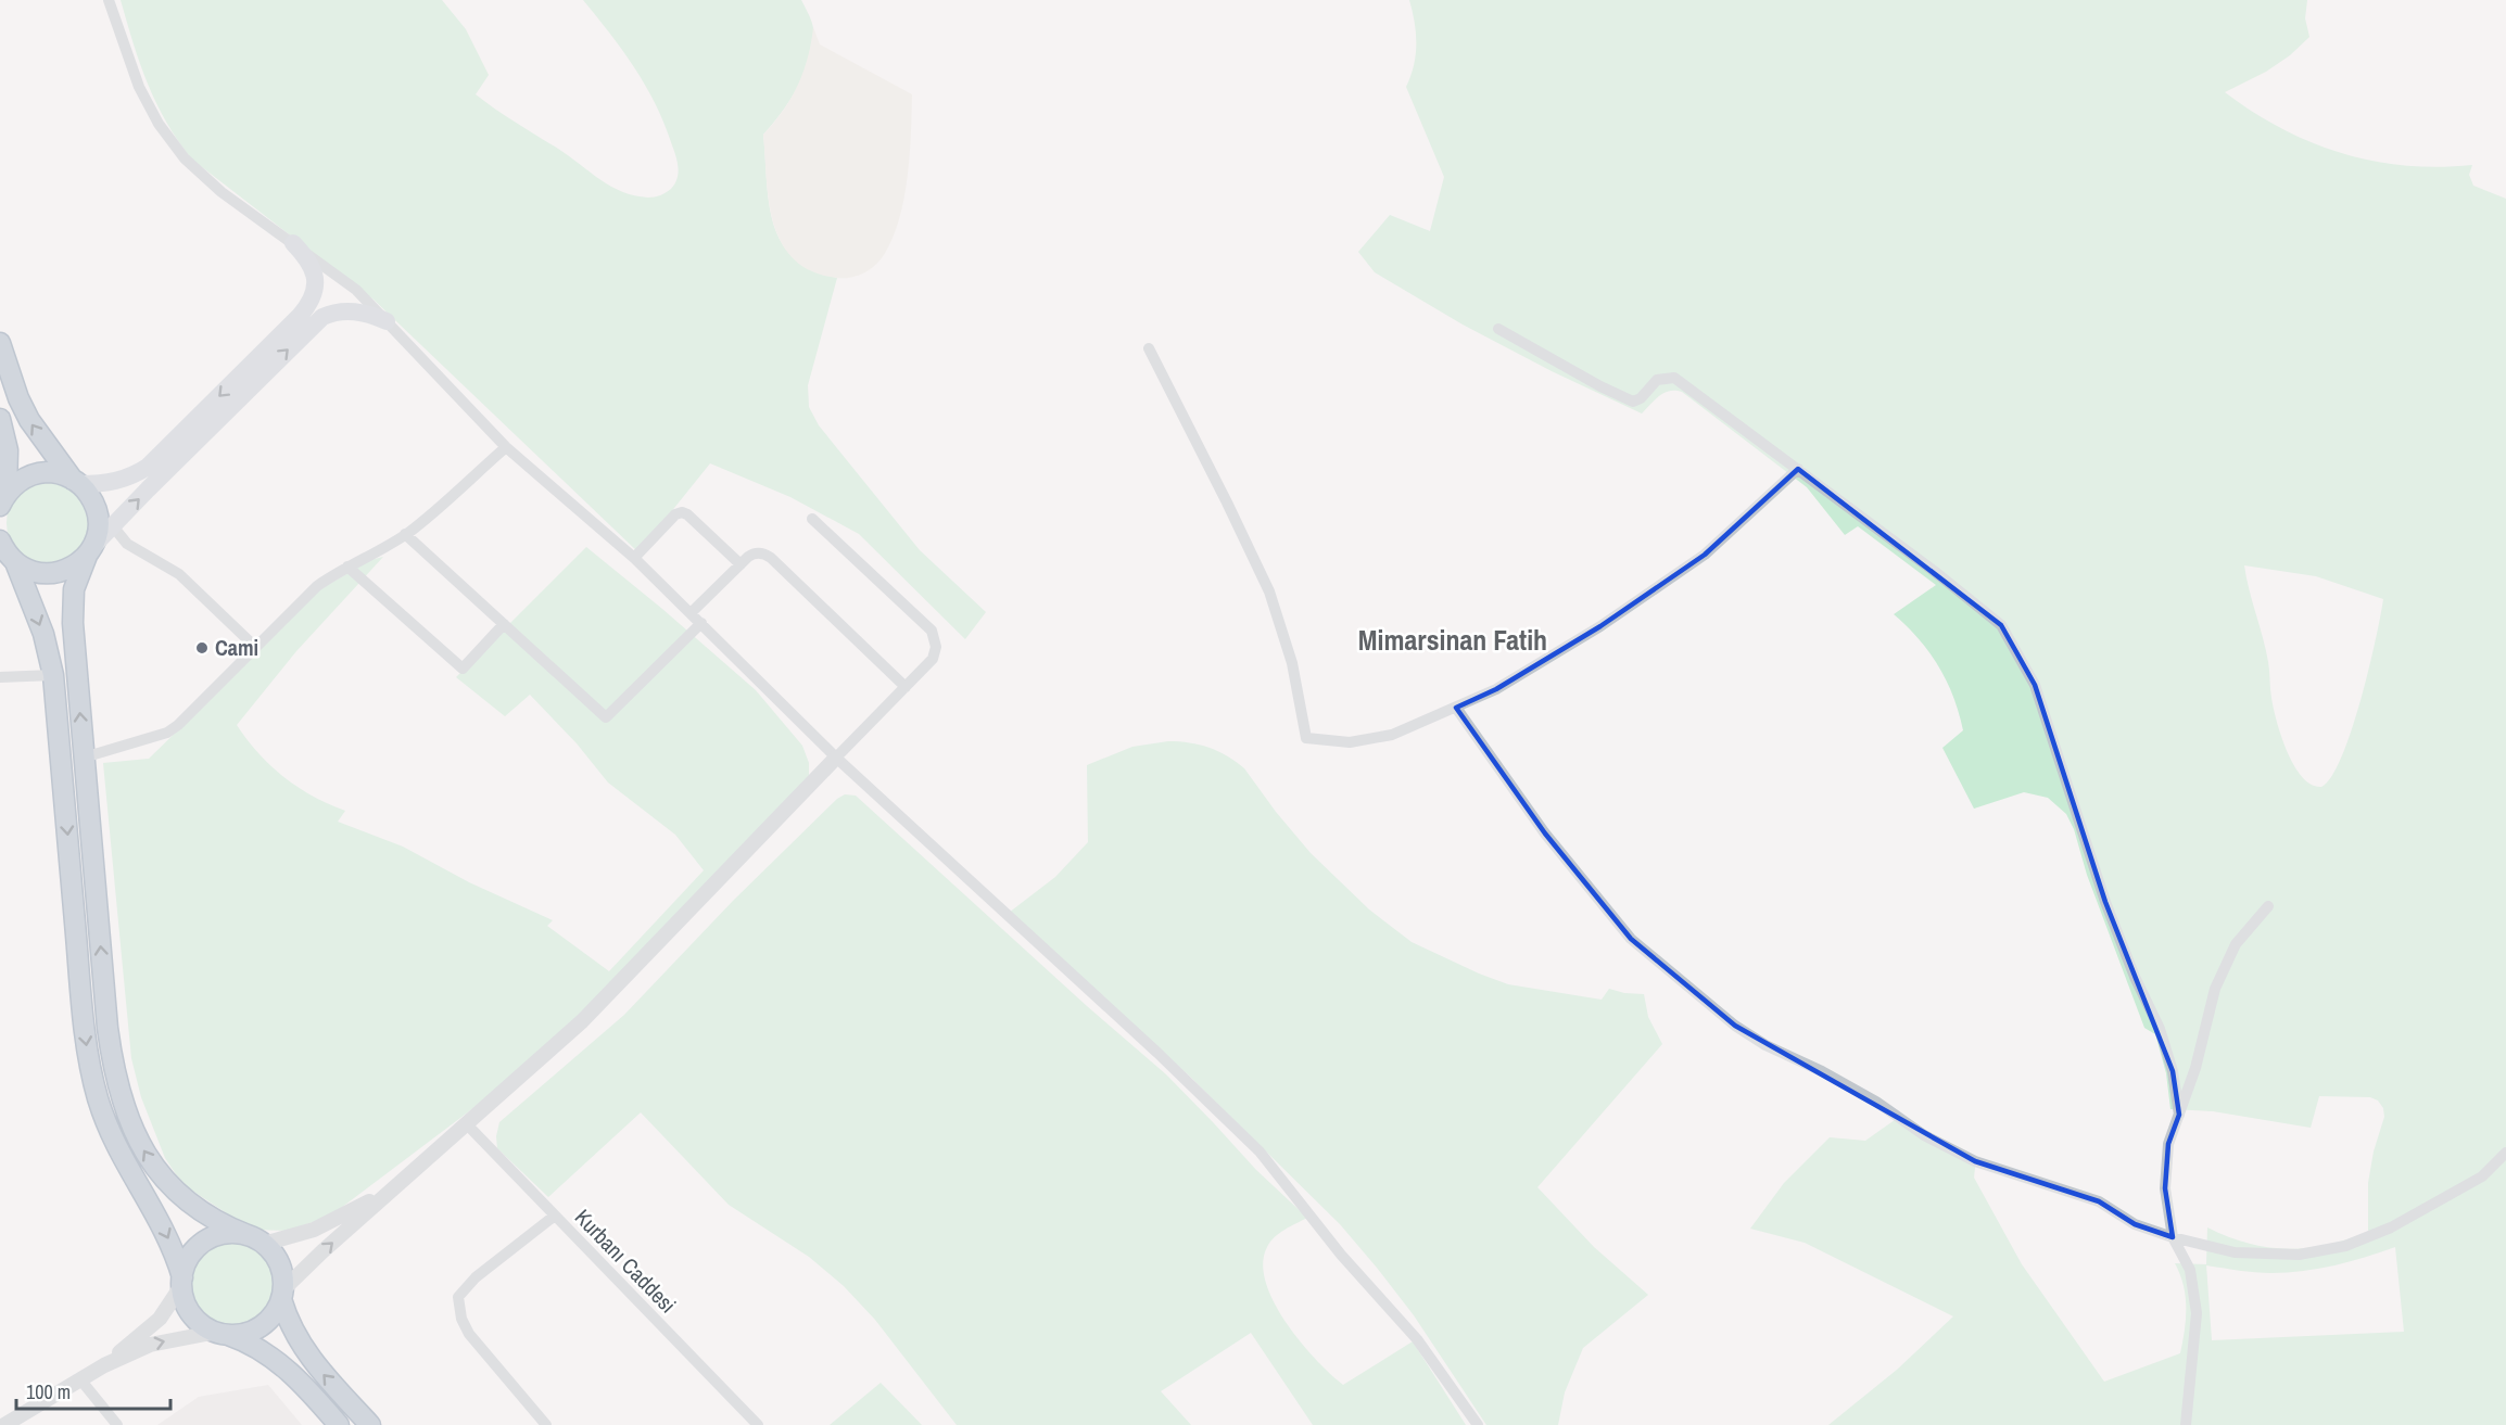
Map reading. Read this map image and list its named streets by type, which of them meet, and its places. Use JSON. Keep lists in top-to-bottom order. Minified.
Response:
{"streets":{"street":["Kurbanı Caddesi"]},"districts":["Mimarsinan Fatih"],"places":["Cami"],"scale_bar":"100 m"}
